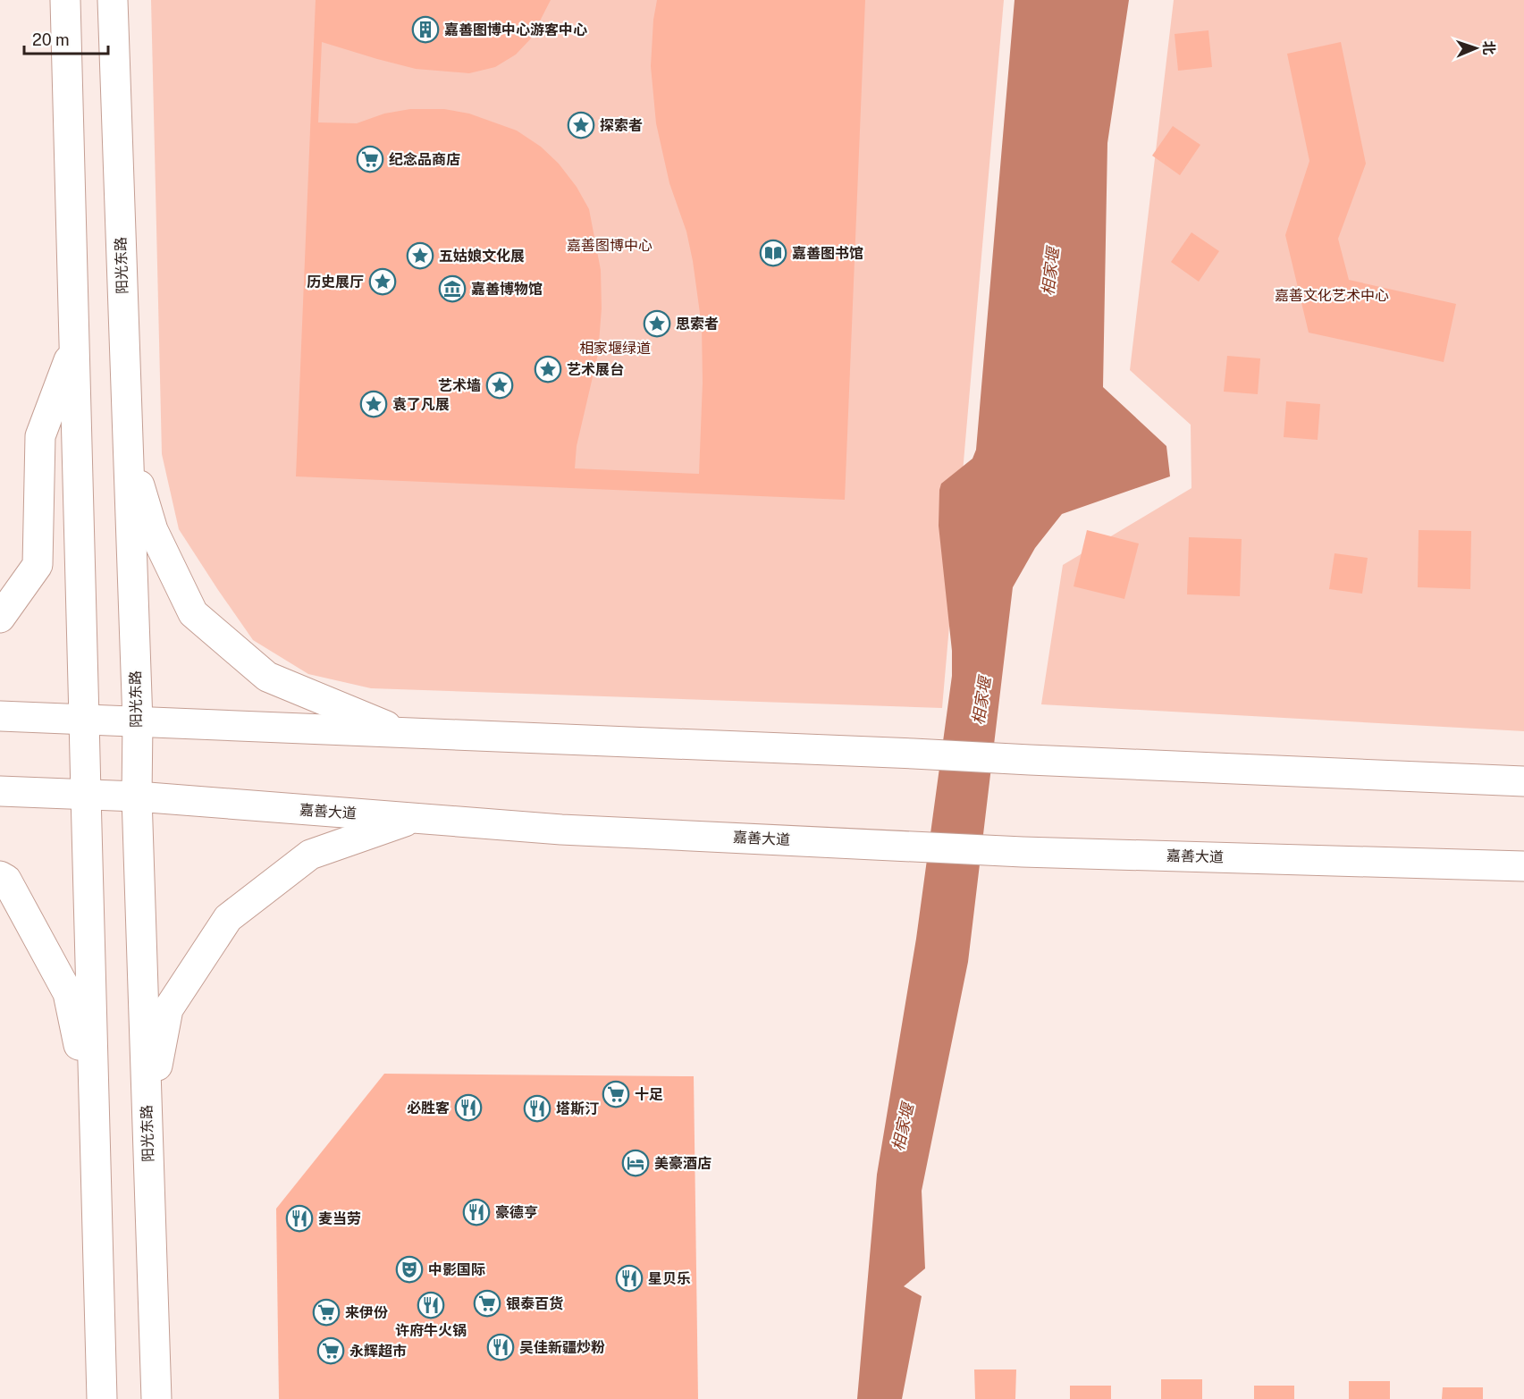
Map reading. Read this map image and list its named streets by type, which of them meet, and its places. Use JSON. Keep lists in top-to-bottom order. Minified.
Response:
{"streets":{"main road":["阳光东路","嘉善大道"]},"crossings":[["阳光东路","嘉善大道"]],"water":["相家堰"],"parks":["嘉善图博中心","嘉善文化艺术中心","相家堰绿道"],"places":{"building":["嘉善图博中心游客中心"],"place":["探索者","五姑娘文化展","历史展厅","思索者","艺术展台","艺术墙","袁了凡展"],"supermarket":["纪念品商店","十足","银泰百货","来伊份","永辉超市"],"library":["嘉善图书馆"],"museum":["嘉善博物馆"],"restaurant":["必胜客","塔斯汀","豪德亨","麦当劳","星贝乐","许府牛火锅","吴佳新疆炒粉"],"hotel":["美豪酒店"],"theatre":["中影国际"]},"scale_bar":"20 m","north":"right"}
